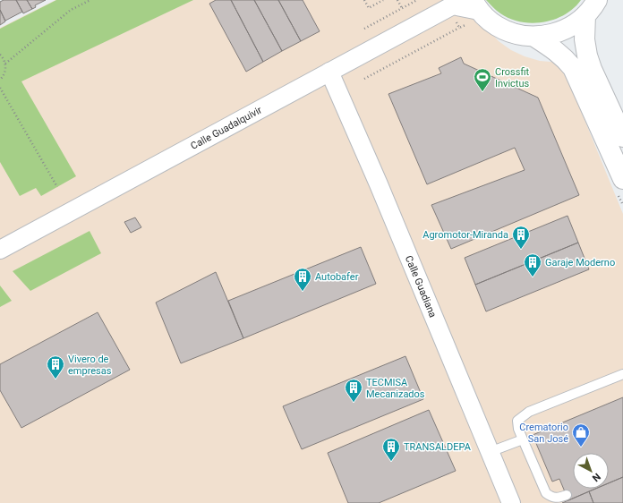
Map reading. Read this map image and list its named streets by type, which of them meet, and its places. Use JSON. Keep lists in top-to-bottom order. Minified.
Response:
{"streets":{"street":["Calle Guadalquivir","Calle Guadiana"]},"crossings":[["Calle Guadalquivir","Calle Guadiana"]],"places":{"sports":["Crossfit Invictus"],"building":["Agromotor-Miranda","Garaje Moderno","Autobafer","Vivero de empresas","TECMISA Mecanizados","TRANSALDEPA"],"shop":["Crematorio San José"]},"north":"bottom right"}
